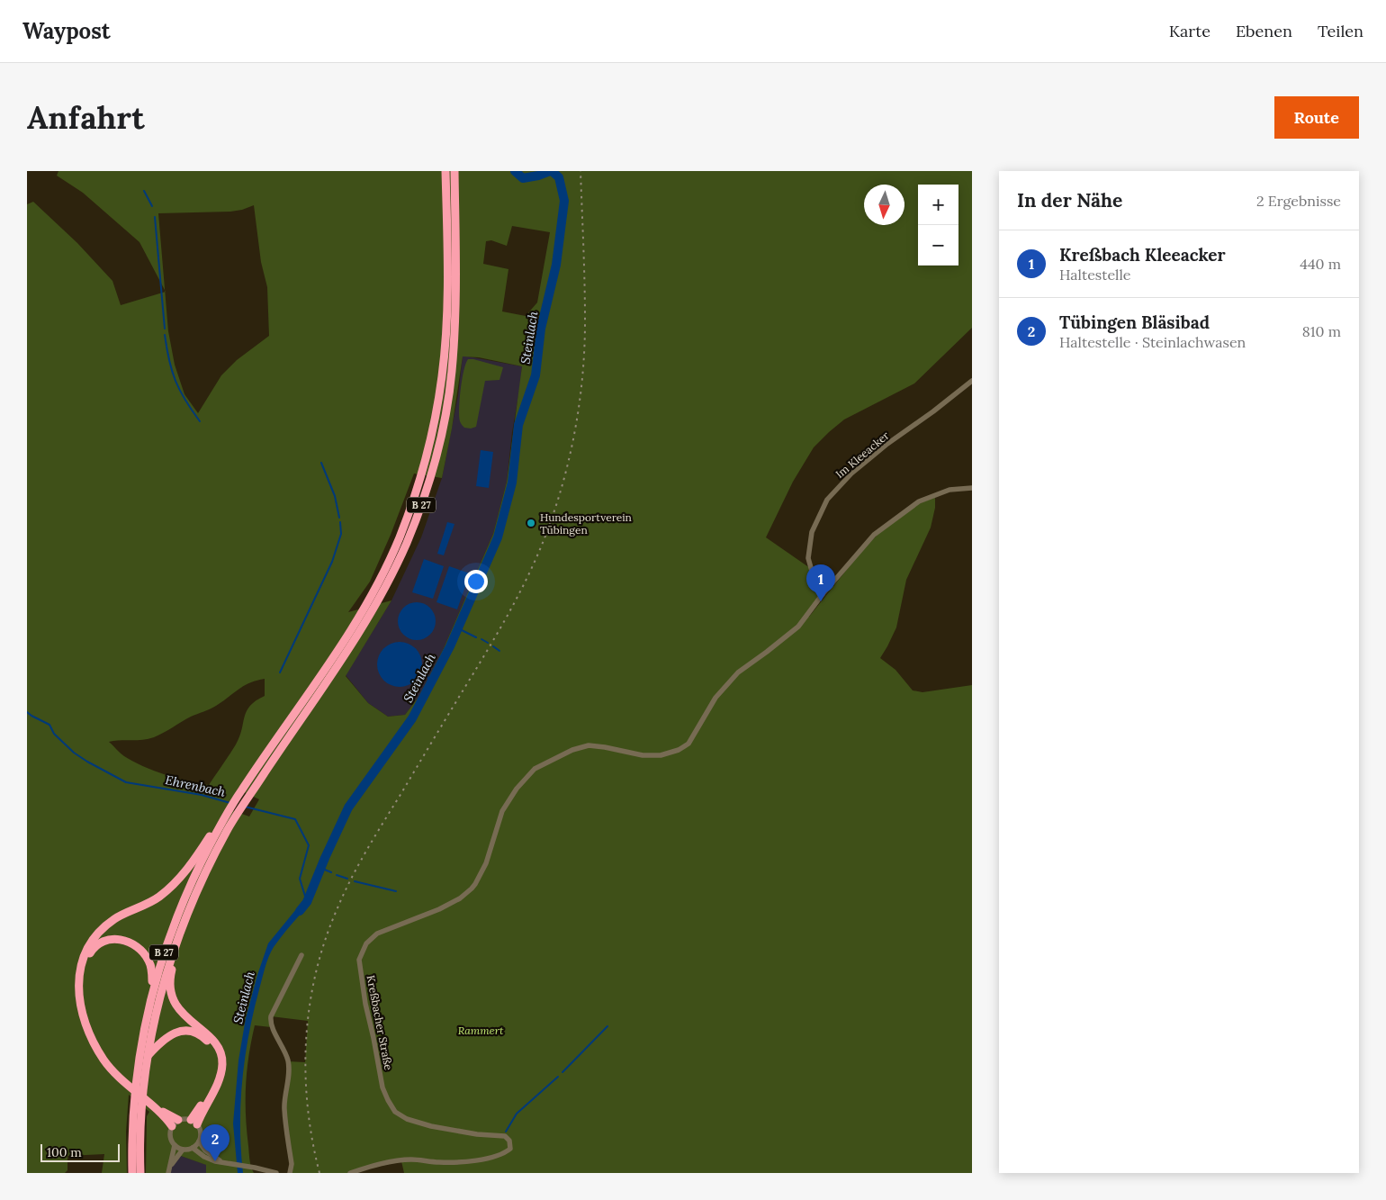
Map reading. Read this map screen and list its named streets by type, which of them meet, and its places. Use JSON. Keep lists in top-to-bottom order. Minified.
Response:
{"streets":{"highway":["B 27"],"street":["Im Kleeacker","Kreßbacher Straße"]},"crossings":[["Im Kleeacker","Kreßbacher Straße"]],"water":["Steinlach","Ehrenbach"],"parks":["Rammert"],"places":["Hundesportverein Tübingen"],"scale_bar":"100 m","north":"bottom","page":{"header":"Waypost","nav":["Karte","Ebenen","Teilen"],"buttons":"Route","title":"Anfahrt","heading":["In der Nähe","2 Ergebnisse"],"map_buttons":["+","−"],"list":[{"mark":"1","name":"Kreßbach Kleeacker","note":"Haltestelle","value":"440 m"},{"mark":"2","name":"Tübingen Bläsibad","note":"Haltestelle · Steinlachwasen","value":"810 m"}],"pins":["1","2"],"scale":"100 m"}}
